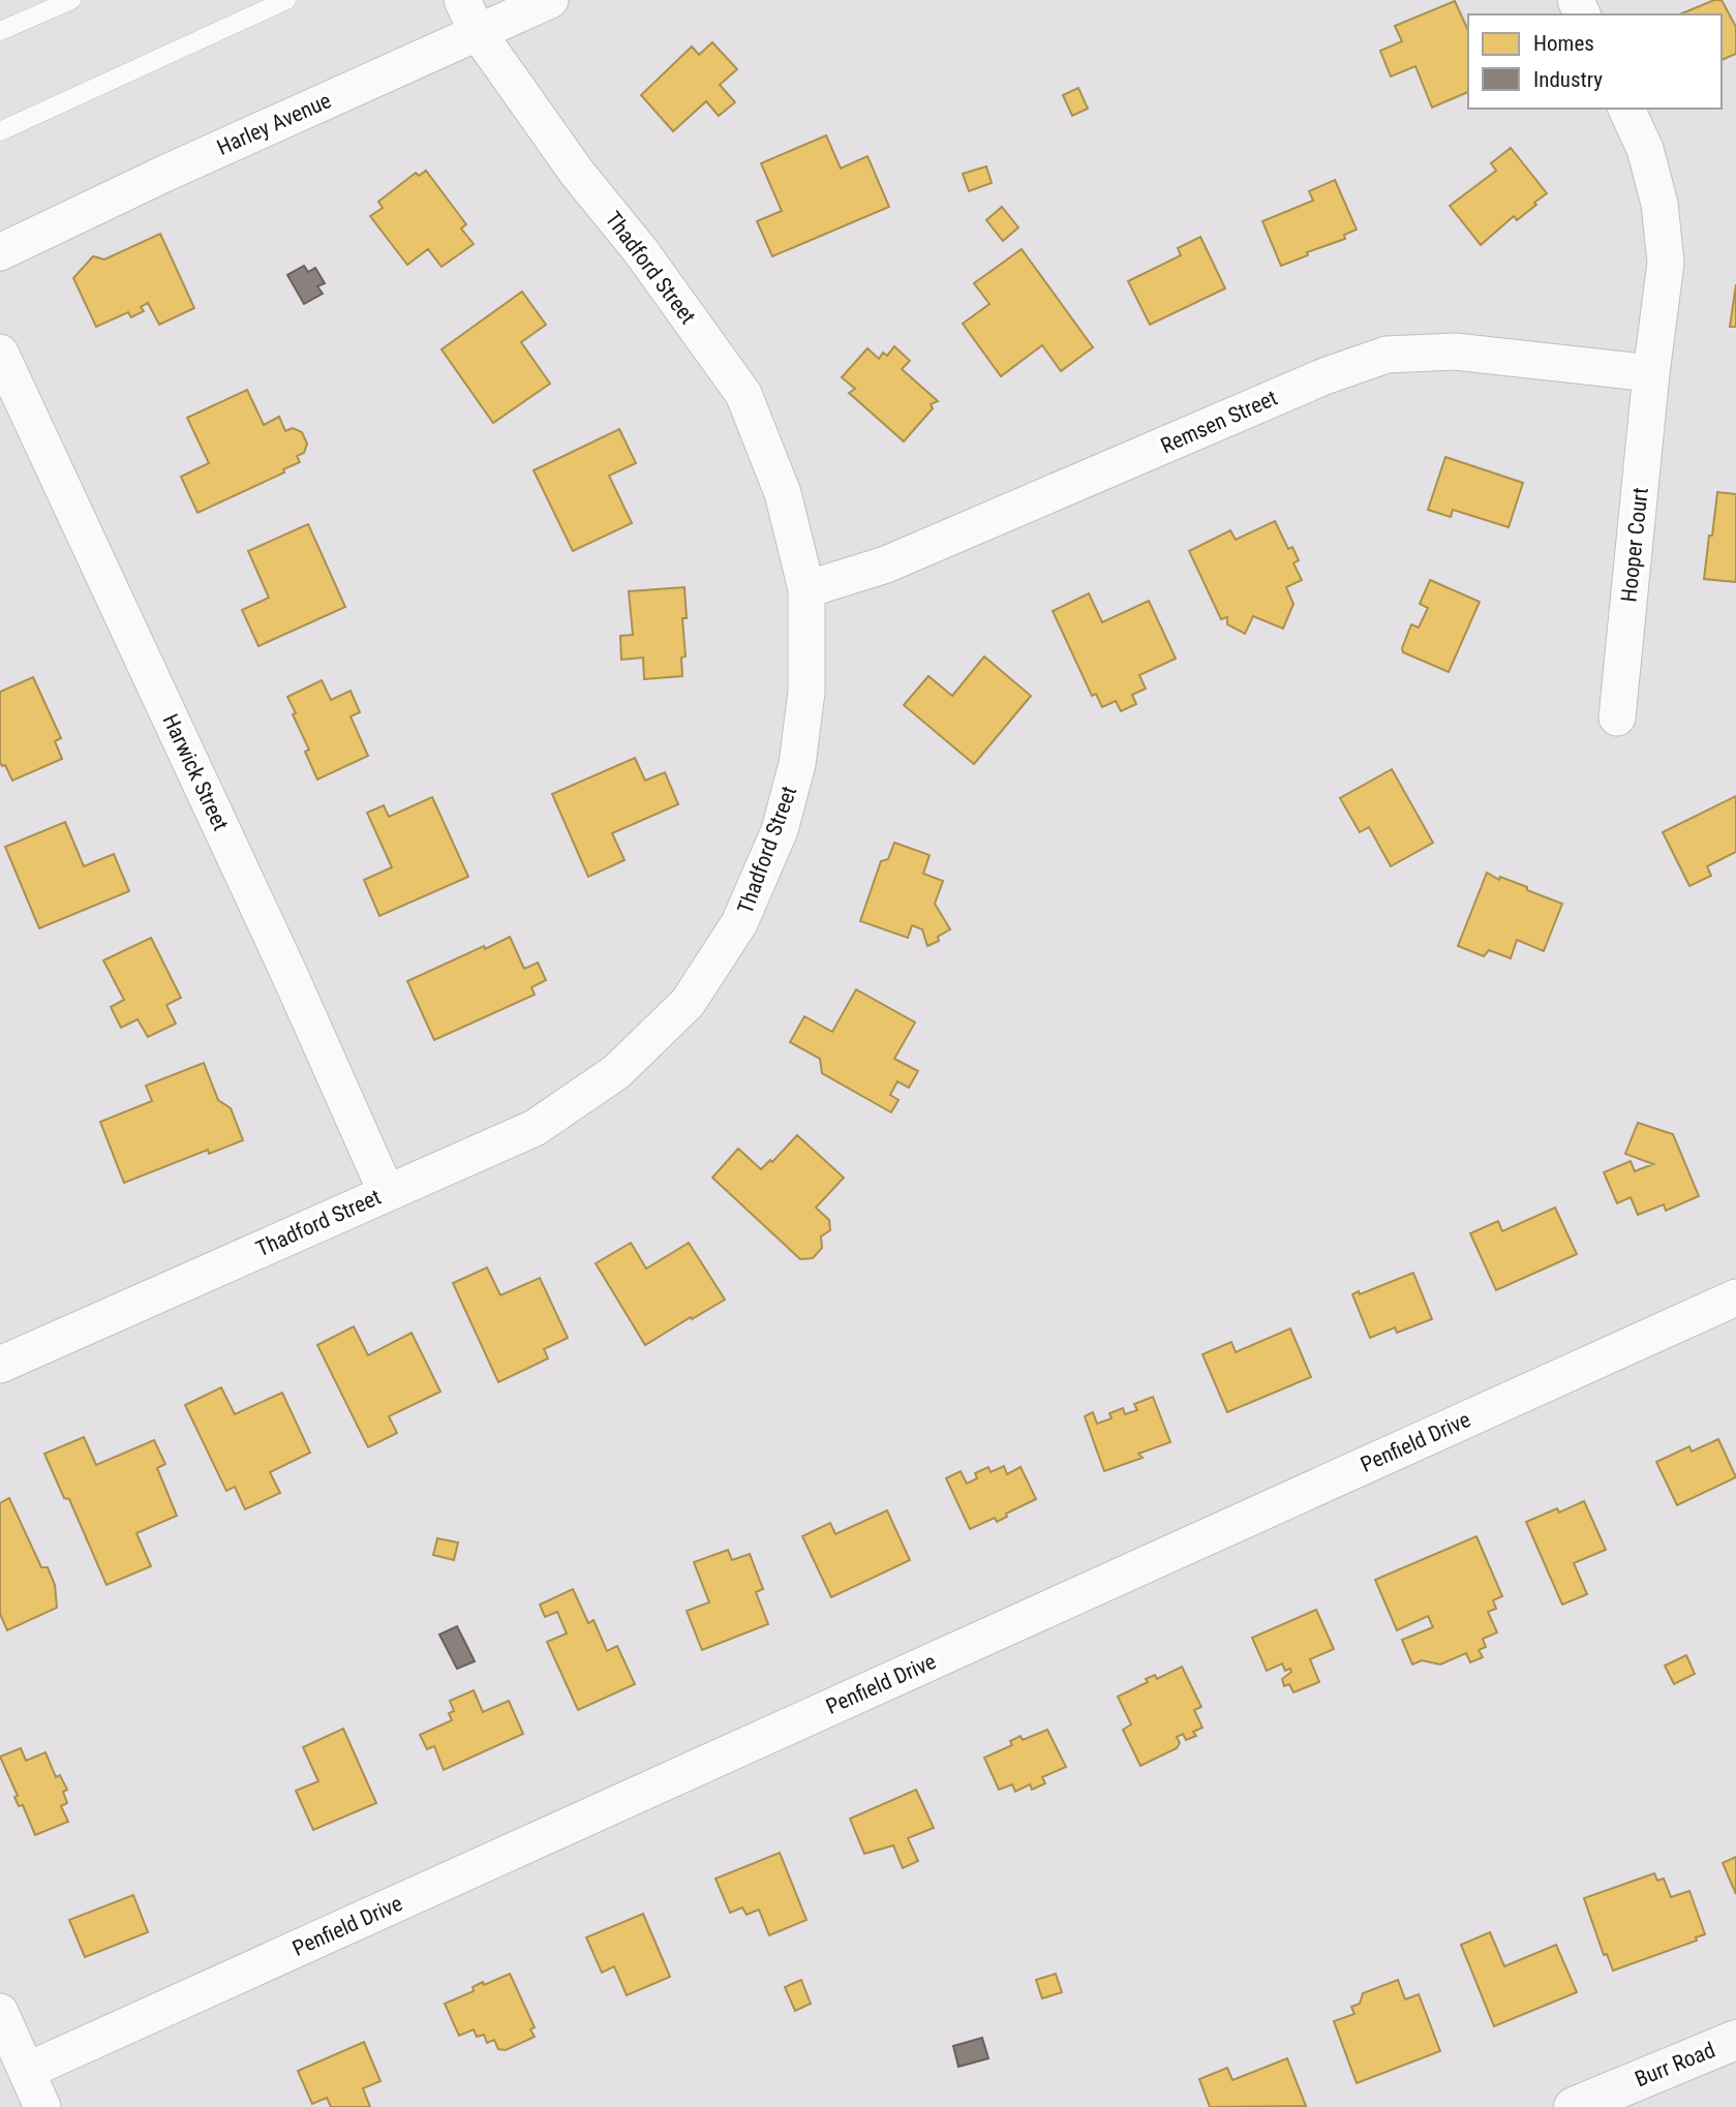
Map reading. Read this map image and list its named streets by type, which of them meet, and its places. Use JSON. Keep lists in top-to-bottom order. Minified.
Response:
{"streets":{"street":["Harley Avenue","Thadford Street","Remsen Street","Hooper Court","Harwick Street","Penfield Drive","Burr Road"]},"crossings":[["Harley Avenue","Thadford Street"],["Thadford Street","Remsen Street"],["Thadford Street","Harwick Street"],["Remsen Street","Hooper Court"]],"legend":["Homes","Industry"]}
